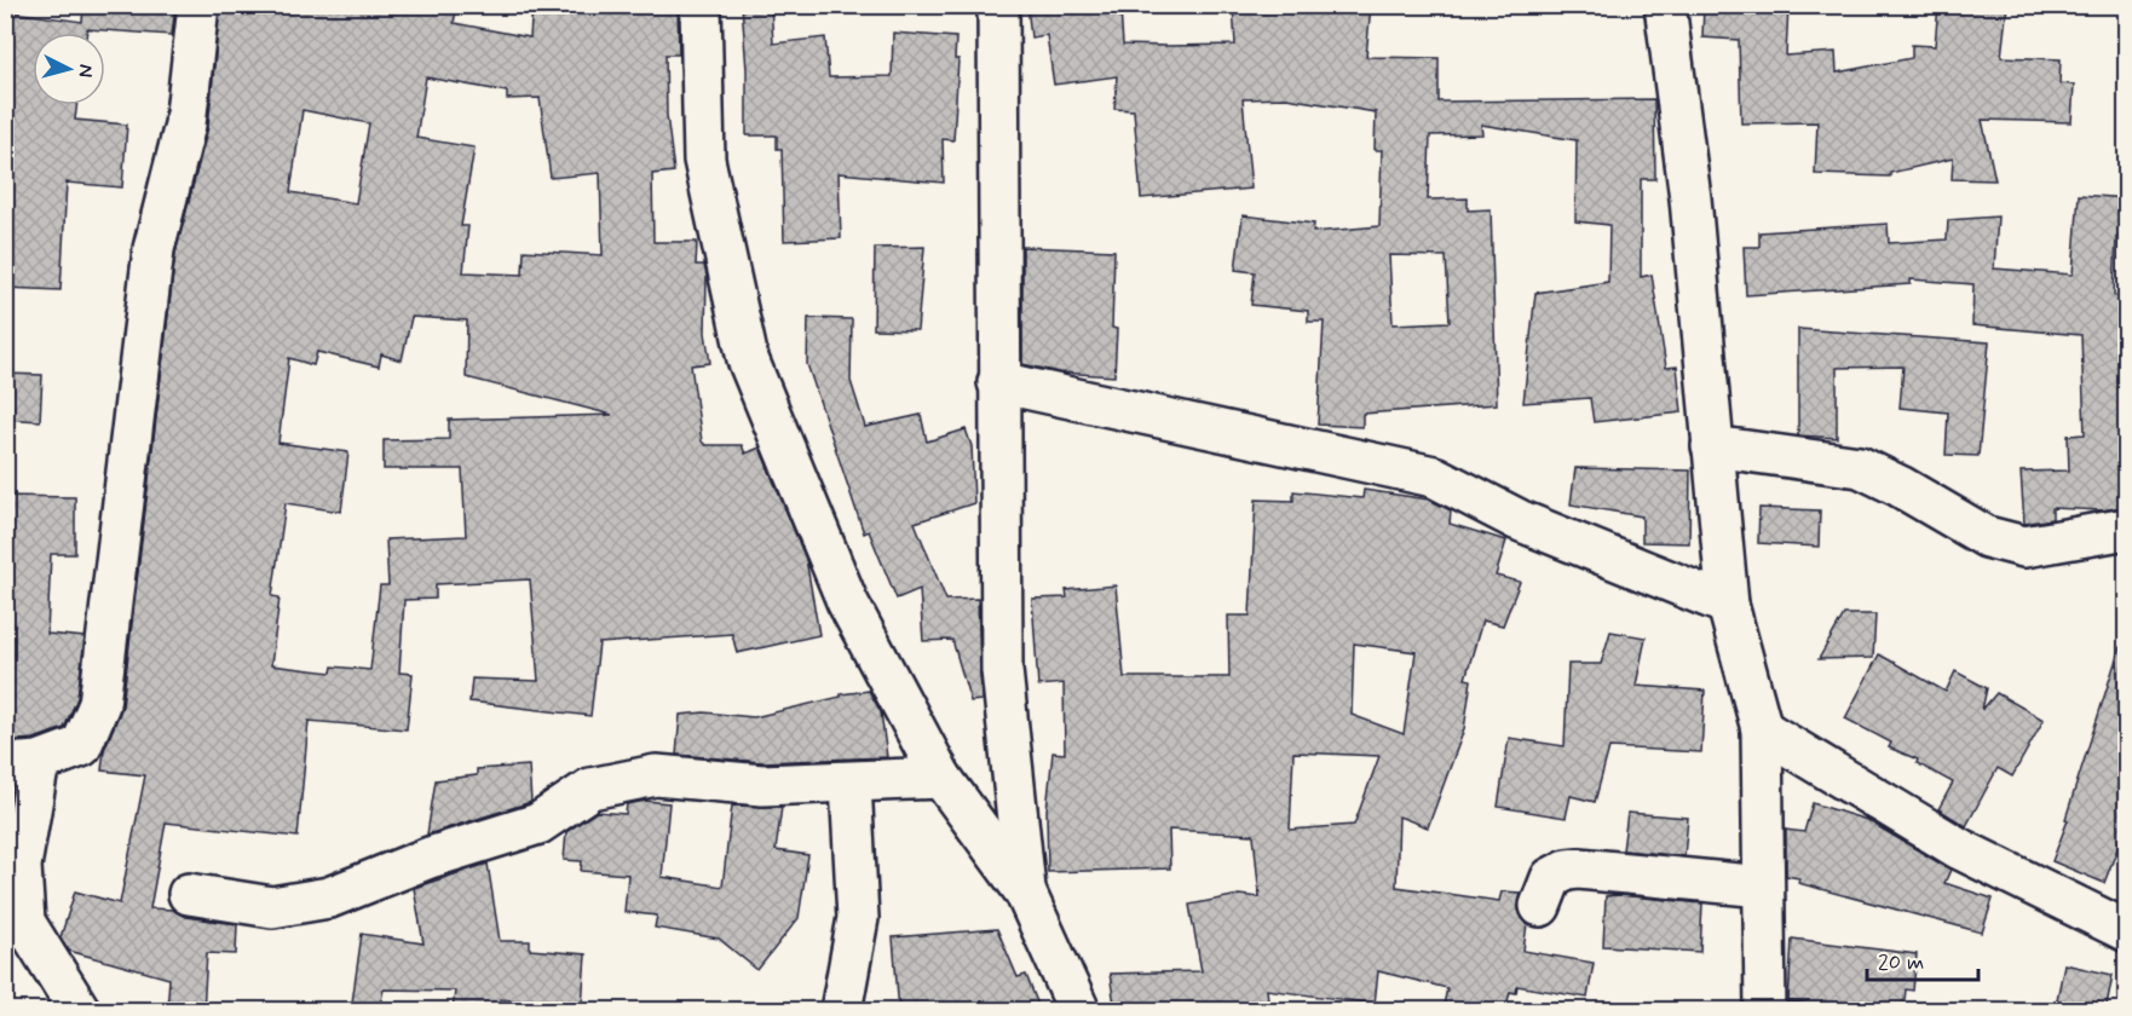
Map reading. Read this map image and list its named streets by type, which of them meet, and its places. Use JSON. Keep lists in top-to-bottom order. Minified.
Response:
{"scale_bar":"20 m","north":"right"}
